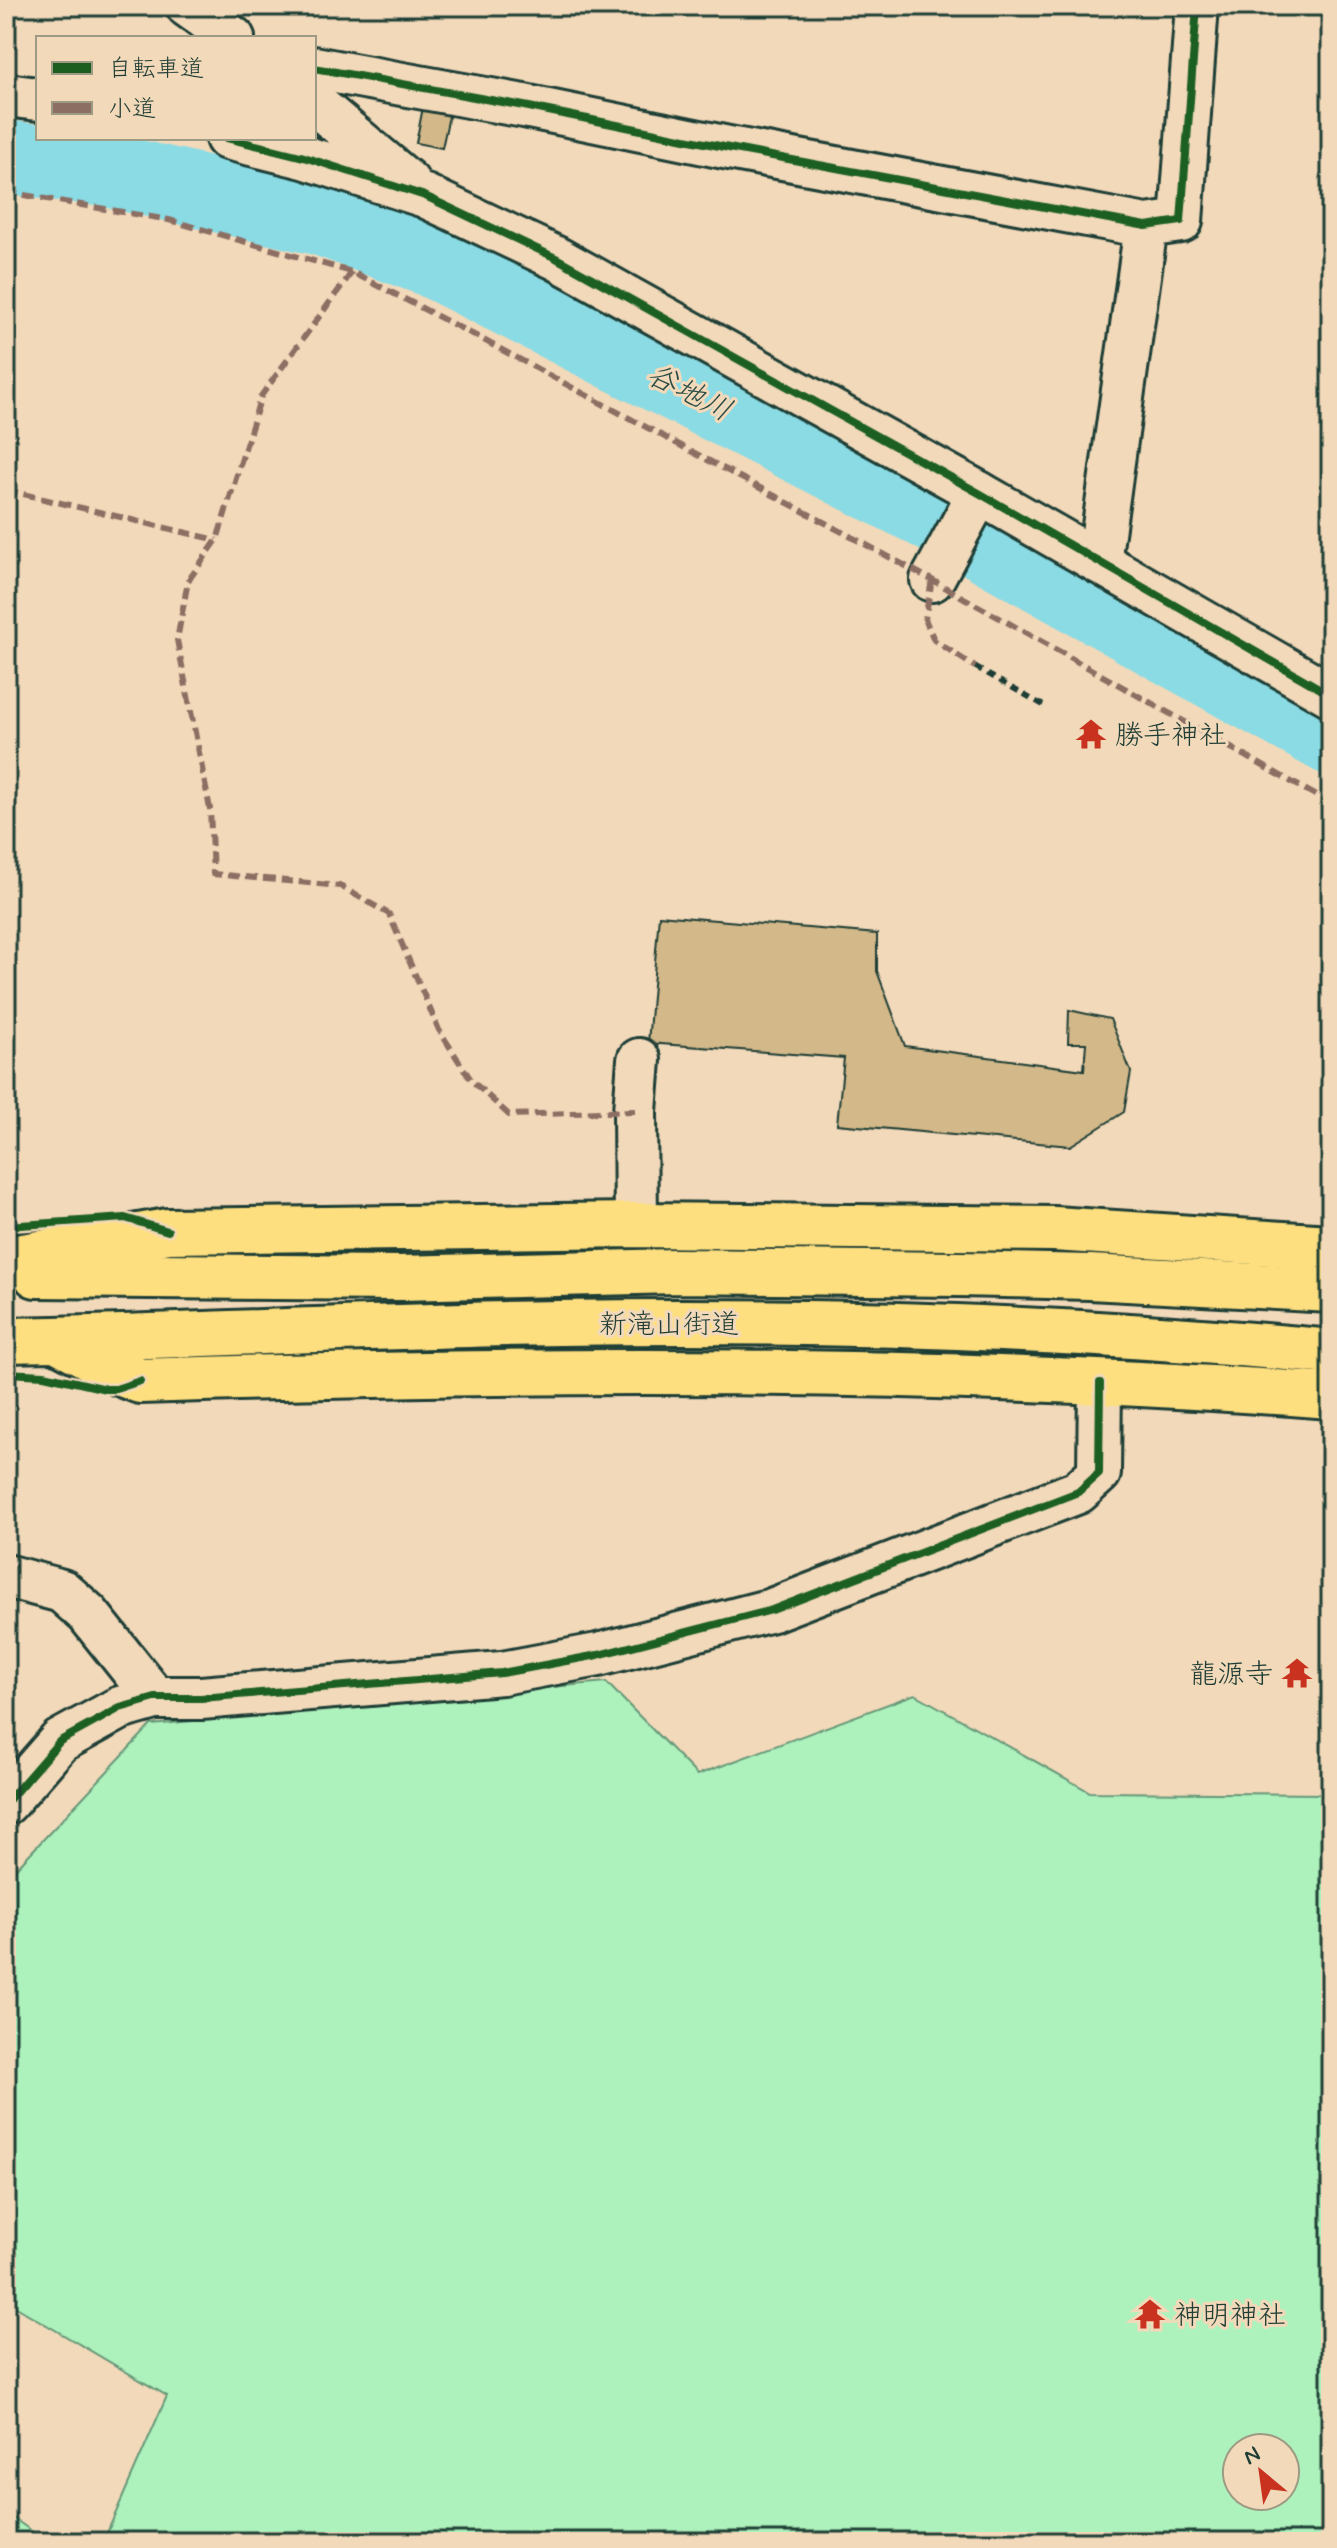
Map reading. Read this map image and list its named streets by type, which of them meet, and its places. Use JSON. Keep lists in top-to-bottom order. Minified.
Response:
{"streets":{"main road":["新滝山街道"]},"water":["谷地川"],"places":{"temple":["勝手神社","龍源寺","神明神社"]},"legend":["自転車道","小道"],"north":"top left"}
